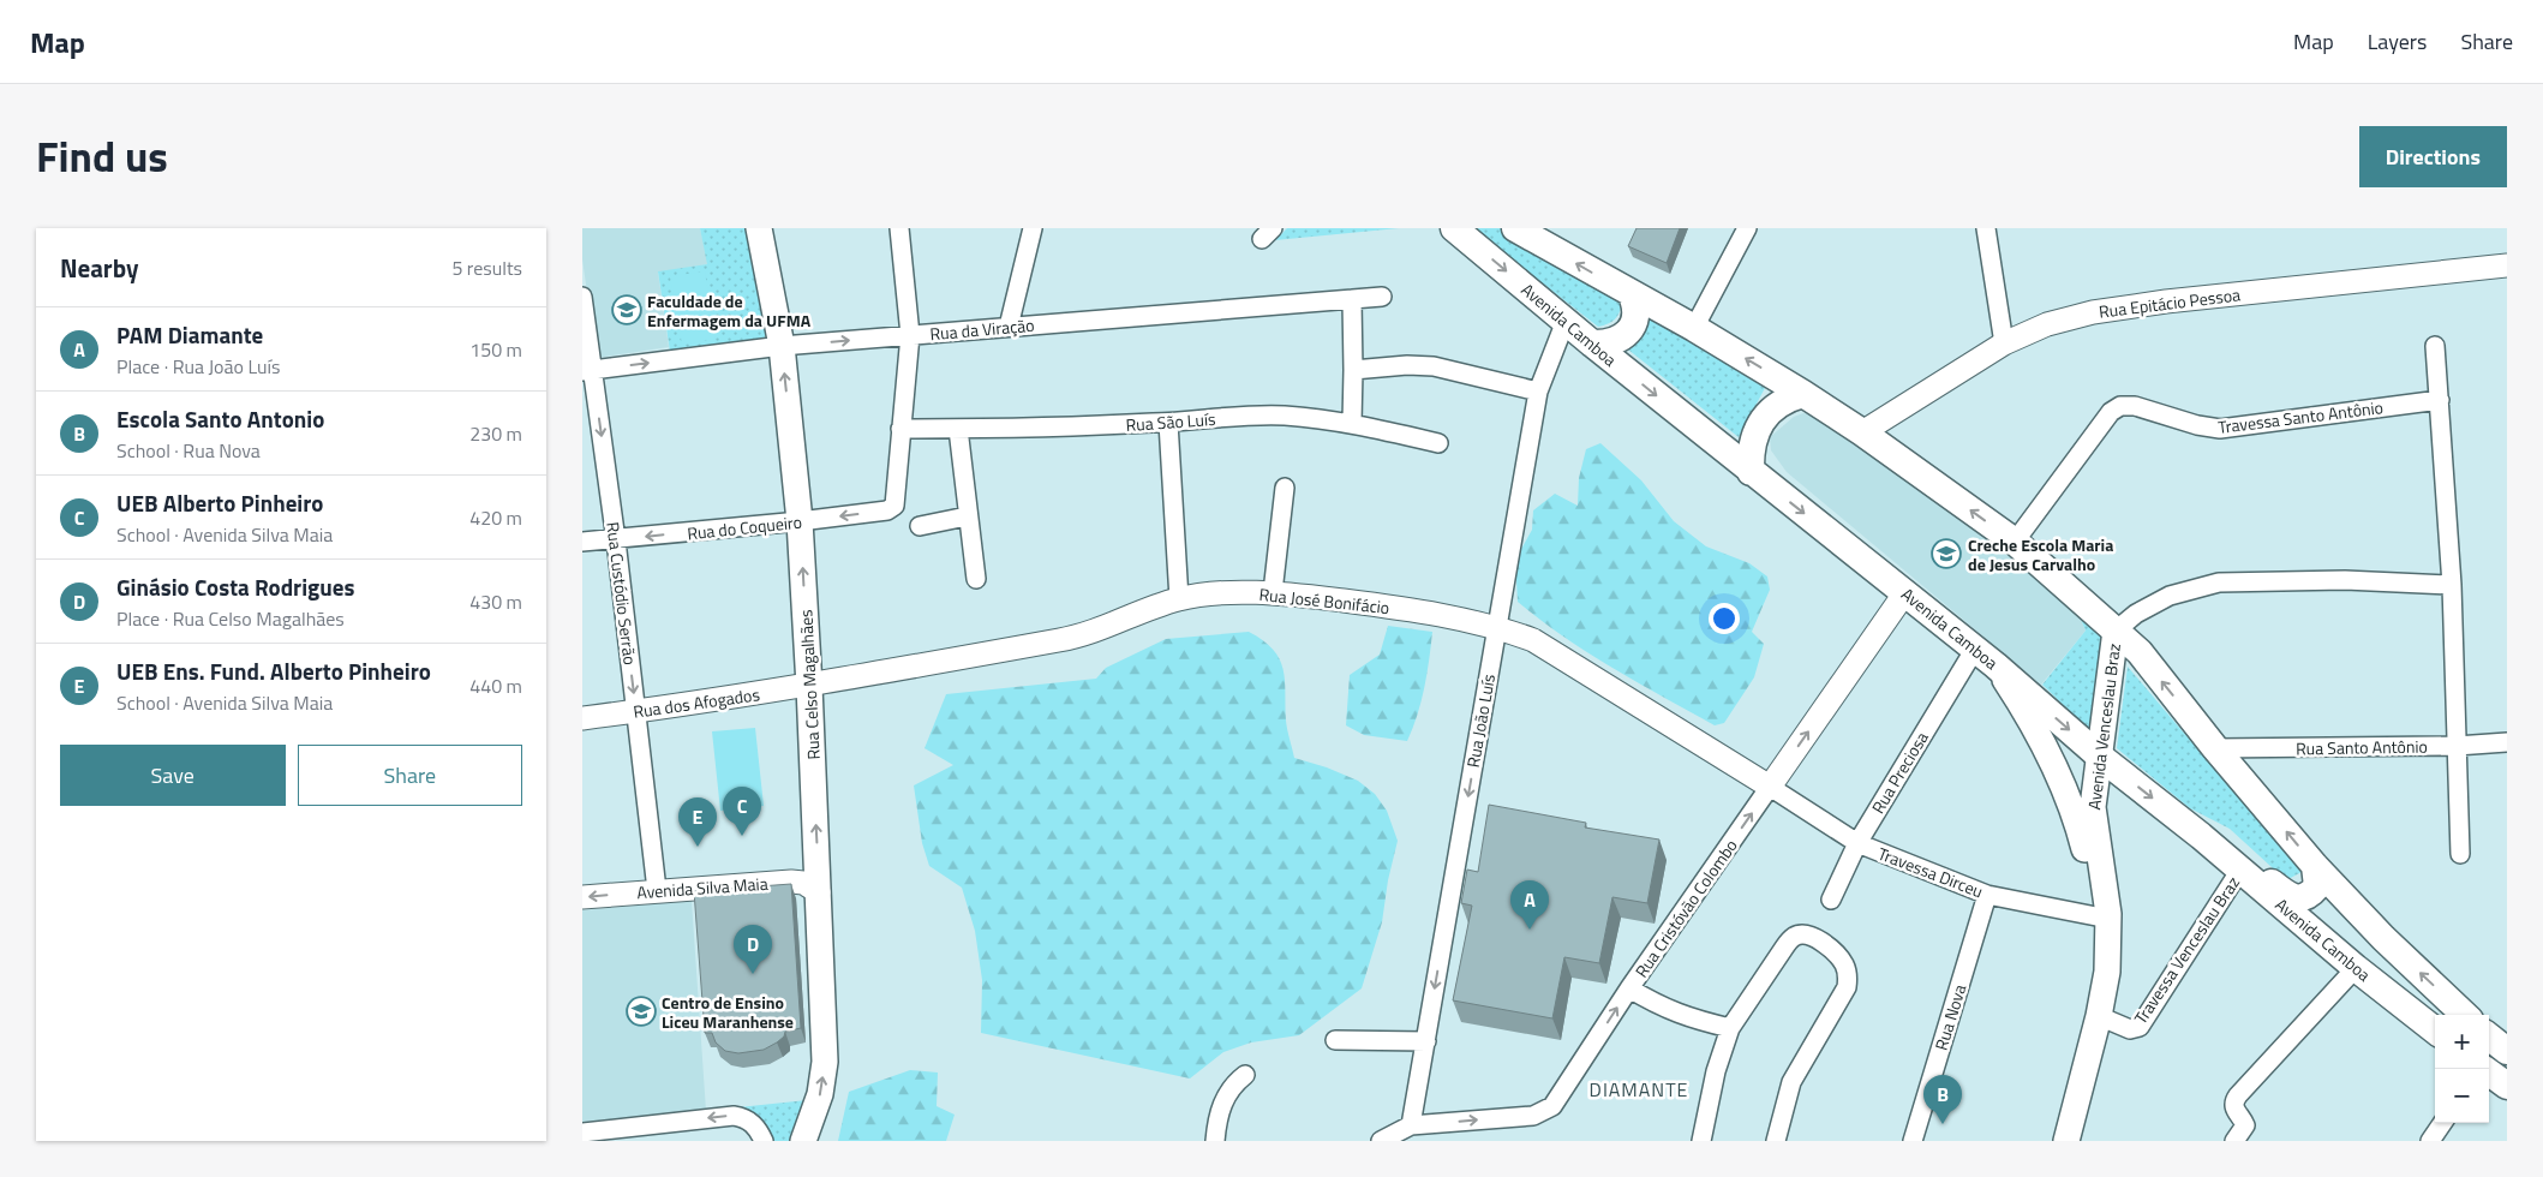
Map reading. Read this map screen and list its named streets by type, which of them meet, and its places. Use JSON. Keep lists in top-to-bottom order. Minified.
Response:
{"streets":{"main road":["Avenida Camboa","Rua Celso Magalhães","Avenida Venceslau Braz"],"street":["Rua Epitácio Pessoa","Rua da Viração","Travessa Santo Antônio","Rua São Luís","Rua do Coqueiro","Rua Custódio Serrão","Rua José Bonifácio","Rua dos Afogados","Rua João Luís","Rua Santo Antônio","Rua Preciosa","Travessa Dirceu","Avenida Silva Maia","Rua Cristóvão Colombo","Travessa Venceslau Braz","Rua Nova"]},"crossings":[["Avenida Camboa","Rua João Luís"],["Avenida Camboa","Avenida Venceslau Braz"],["Avenida Camboa","Rua Preciosa"],["Avenida Camboa","Rua Cristóvão Colombo"],["Avenida Camboa","Travessa Venceslau Braz"],["Rua da Viração","Rua Custódio Serrão"],["Rua da Viração","Rua Celso Magalhães"],["Rua São Luís","Rua do Coqueiro"],["Rua do Coqueiro","Rua Custódio Serrão"],["Rua do Coqueiro","Rua Celso Magalhães"],["Rua Custódio Serrão","Rua dos Afogados"],["Rua Custódio Serrão","Avenida Silva Maia"],["Rua José Bonifácio","Rua Celso Magalhães"],["Rua José Bonifácio","Rua dos Afogados"],["Rua José Bonifácio","Rua João Luís"],["Rua José Bonifácio","Travessa Dirceu"],["Rua José Bonifácio","Rua Cristóvão Colombo"],["Rua Celso Magalhães","Rua dos Afogados"],["Rua Celso Magalhães","Avenida Silva Maia"],["Rua João Luís","Rua Cristóvão Colombo"],["Avenida Venceslau Braz","Travessa Dirceu"],["Avenida Venceslau Braz","Travessa Venceslau Braz"],["Rua Preciosa","Travessa Dirceu"],["Travessa Dirceu","Rua Cristóvão Colombo"],["Travessa Dirceu","Rua Nova"]],"one_way":["Rua da Viração","Rua do Coqueiro","Rua Custódio Serrão","Rua Celso Magalhães","Rua João Luís","Rua Cristóvão Colombo"],"districts":["DIAMANTE"],"places":{"school or university":["Faculdade de Enfermagem da UFMA","Creche Escola Maria de Jesus Carvalho","Centro de Ensino Liceu Maranhense"]},"page":{"header":"Map","nav":["Map","Layers","Share"],"title":"Find us","buttons":["Directions",["Save","Share"]],"heading":["Nearby","5 results"],"list":[{"mark":"A","name":"PAM Diamante","note":"Place · Rua João Luís","value":"150 m"},{"mark":"B","name":"Escola Santo Antonio","note":"School · Rua Nova","value":"230 m"},{"mark":"C","name":"UEB Alberto Pinheiro","note":"School · Avenida Silva Maia","value":"420 m"},{"mark":"D","name":"Ginásio Costa Rodrigues","note":"Place · Rua Celso Magalhães","value":"430 m"},{"mark":"E","name":"UEB Ens. Fund. Alberto Pinheiro","note":"School · Avenida Silva Maia","value":"440 m"}],"pins":["C","E","A","D","B"],"map_buttons":["+","−"]}}
